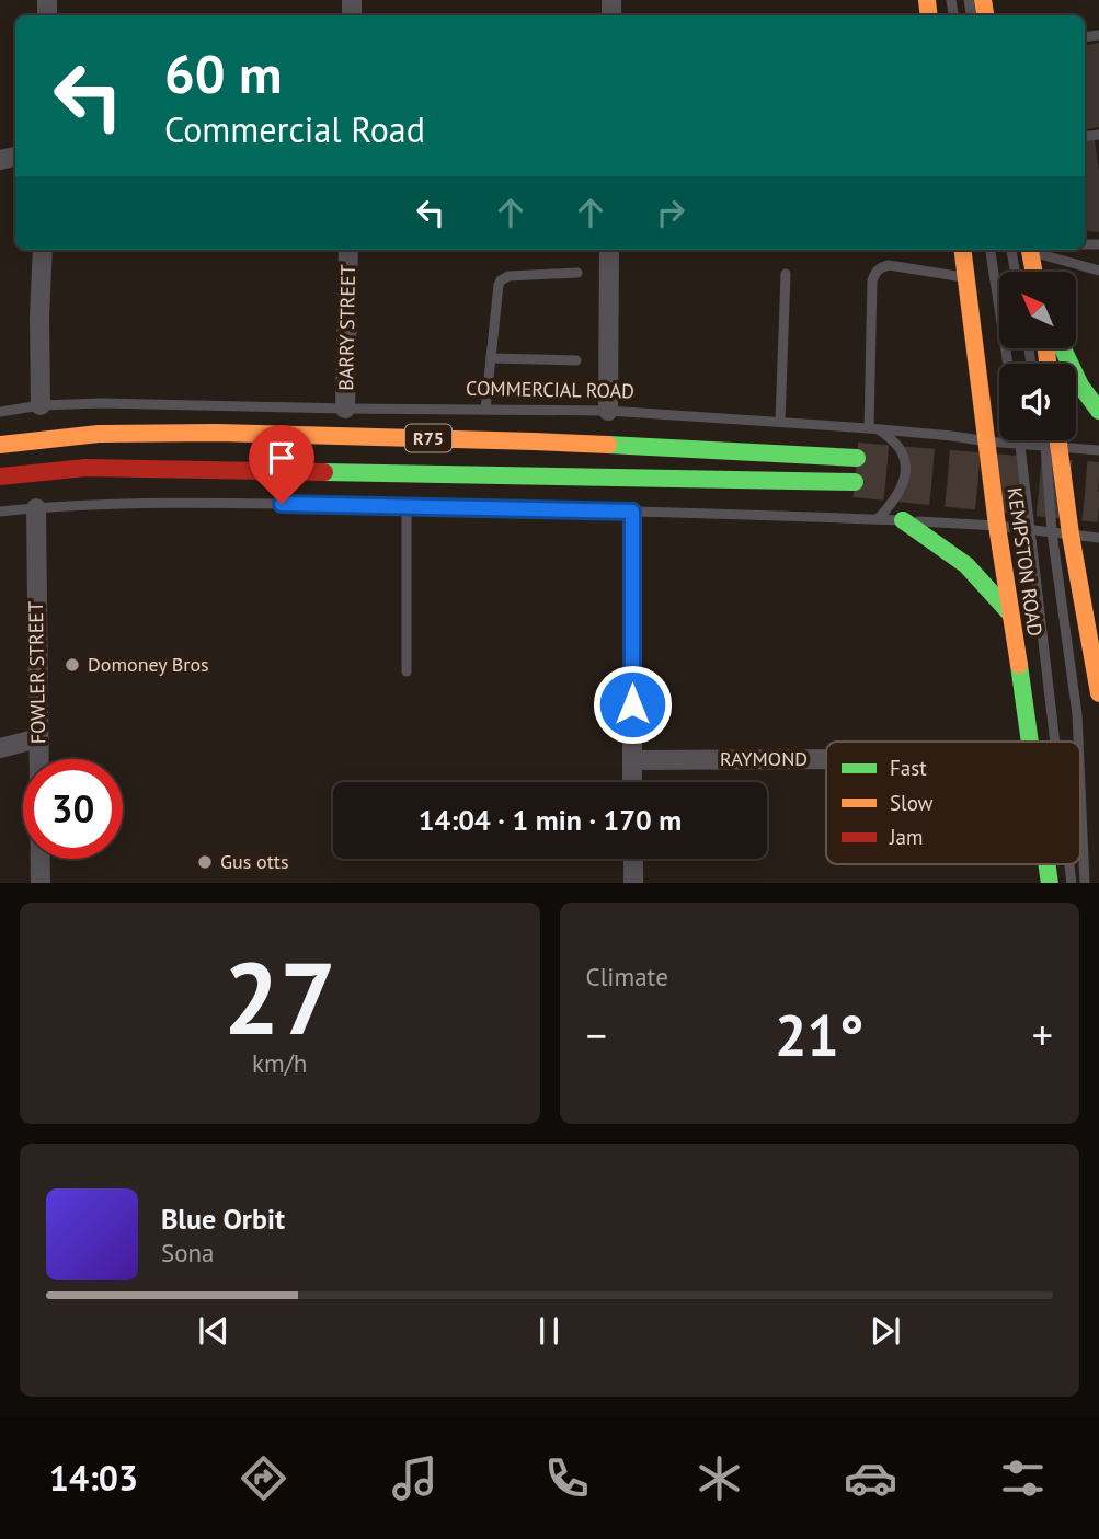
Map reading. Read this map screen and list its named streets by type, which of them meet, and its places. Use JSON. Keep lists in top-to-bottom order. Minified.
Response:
{"streets":{"main road":["R75","KEMPSTON ROAD"],"street":["BARRY STREET","FOWLER STREET","RAYMOND"],"lane":["COMMERCIAL ROAD"]},"crossings":[["BARRY STREET","COMMERCIAL ROAD"],["COMMERCIAL ROAD","KEMPSTON ROAD"]],"places":["Domoney Bros","Gus otts"],"legend":["Fast","Slow","Jam"],"north":"top left","page":{"turn":["60 m","Commercial Road"],"limit":"30","trip":"14:04 · 1 min · 170 m","tile":[["27","km/h"],"Climate"],"heat":["−","21°","+"],"song":["Blue Orbit","Sona"],"tabs":"14:03"}}
